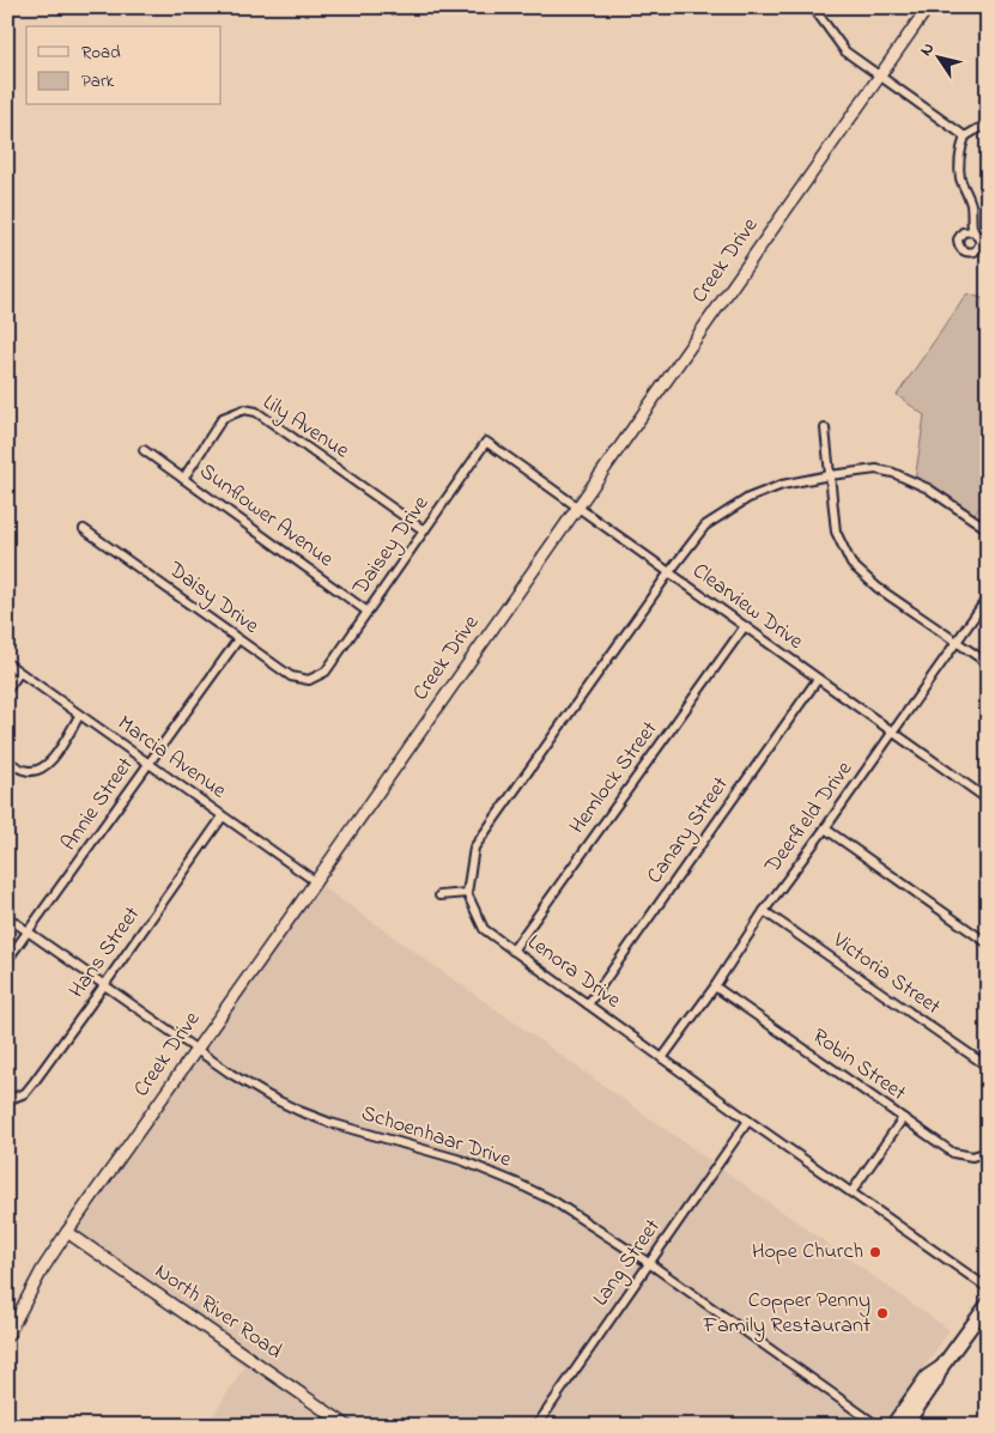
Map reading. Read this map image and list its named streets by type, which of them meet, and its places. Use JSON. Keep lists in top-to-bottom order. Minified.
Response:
{"streets":{"street":["Creek Drive","Lily Avenue","Sunflower Avenue","Daisey Drive","Daisy Drive","Clearview Drive","Marcia Avenue","Hemlock Street","Annie Street","Deerfield Drive","Canary Street","Hans Street","Lenora Drive","Victoria Street","Robin Street","Schoenhaar Drive","Lang Street","North River Road"]},"crossings":[["Creek Drive","Clearview Drive"],["Creek Drive","Marcia Avenue"],["Creek Drive","Schoenhaar Drive"],["Creek Drive","North River Road"],["Lily Avenue","Sunflower Avenue"],["Lily Avenue","Daisey Drive"],["Sunflower Avenue","Daisey Drive"],["Daisey Drive","Daisy Drive"],["Daisey Drive","Clearview Drive"],["Daisy Drive","Annie Street"],["Clearview Drive","Hemlock Street"],["Clearview Drive","Deerfield Drive"],["Clearview Drive","Canary Street"],["Marcia Avenue","Annie Street"],["Marcia Avenue","Hans Street"],["Hemlock Street","Lenora Drive"],["Annie Street","Schoenhaar Drive"],["Deerfield Drive","Lenora Drive"],["Deerfield Drive","Victoria Street"],["Deerfield Drive","Robin Street"],["Canary Street","Lenora Drive"],["Hans Street","Schoenhaar Drive"],["Lenora Drive","Lang Street"],["Schoenhaar Drive","Lang Street"]],"places":["Hope Church","Copper Penny Family Restaurant"],"legend":["Road","Park"],"north":"top left"}
